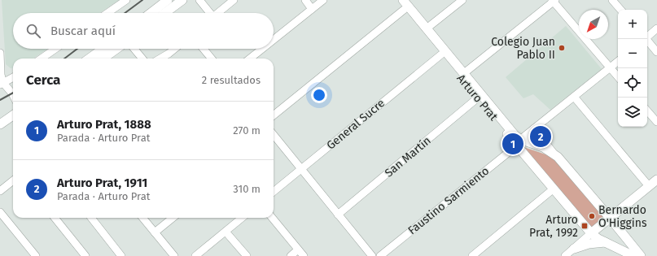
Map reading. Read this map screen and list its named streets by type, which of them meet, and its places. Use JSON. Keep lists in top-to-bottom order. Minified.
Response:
{"streets":{"main road":["Arturo Prat"],"street":["General Sucre","San Martín","Faustino Sarmiento"]},"crossings":[["Arturo Prat","General Sucre"],["Arturo Prat","San Martín"],["Arturo Prat","Faustino Sarmiento"]],"places":{"other":["Colegio Juan Pablo II","Bernardo O'Higgins"],"transit":["Arturo Prat, 1992"]},"north":"bottom left","page":{"map_buttons":["+","−"],"search":"Buscar aquí","heading":["Cerca","2 resultados"],"list":[{"mark":"1","name":"Arturo Prat, 1888","note":"Parada · Arturo Prat","value":"270 m"},{"mark":"2","name":"Arturo Prat, 1911","note":"Parada · Arturo Prat","value":"310 m"}],"pins":["2","1"]}}
